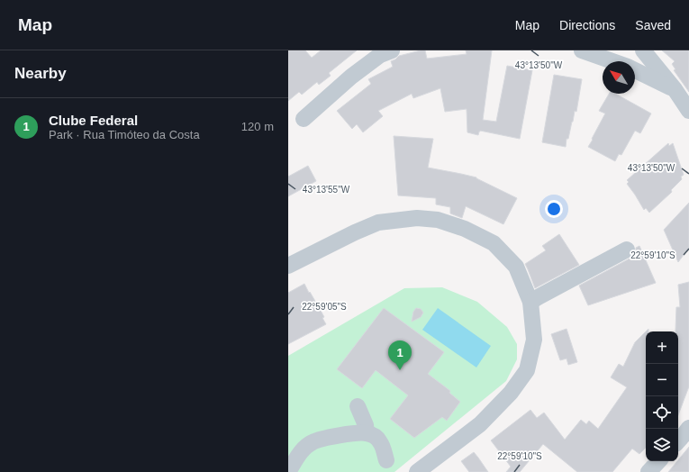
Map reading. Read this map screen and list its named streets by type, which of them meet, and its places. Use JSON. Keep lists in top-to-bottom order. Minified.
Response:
{"north":"top left","page":{"header":"Map","nav":["Map","Directions","Saved"],"heading":"Nearby","list":[{"mark":"1","name":"Clube Federal","note":"Park · Rua Timóteo da Costa","value":"120 m"}],"map_buttons":["+","−"],"pins":"1"},"coordinates":["43°13'50\"W","43°13'55\"W","22°59'10\"S","22°59'05\"S"]}
